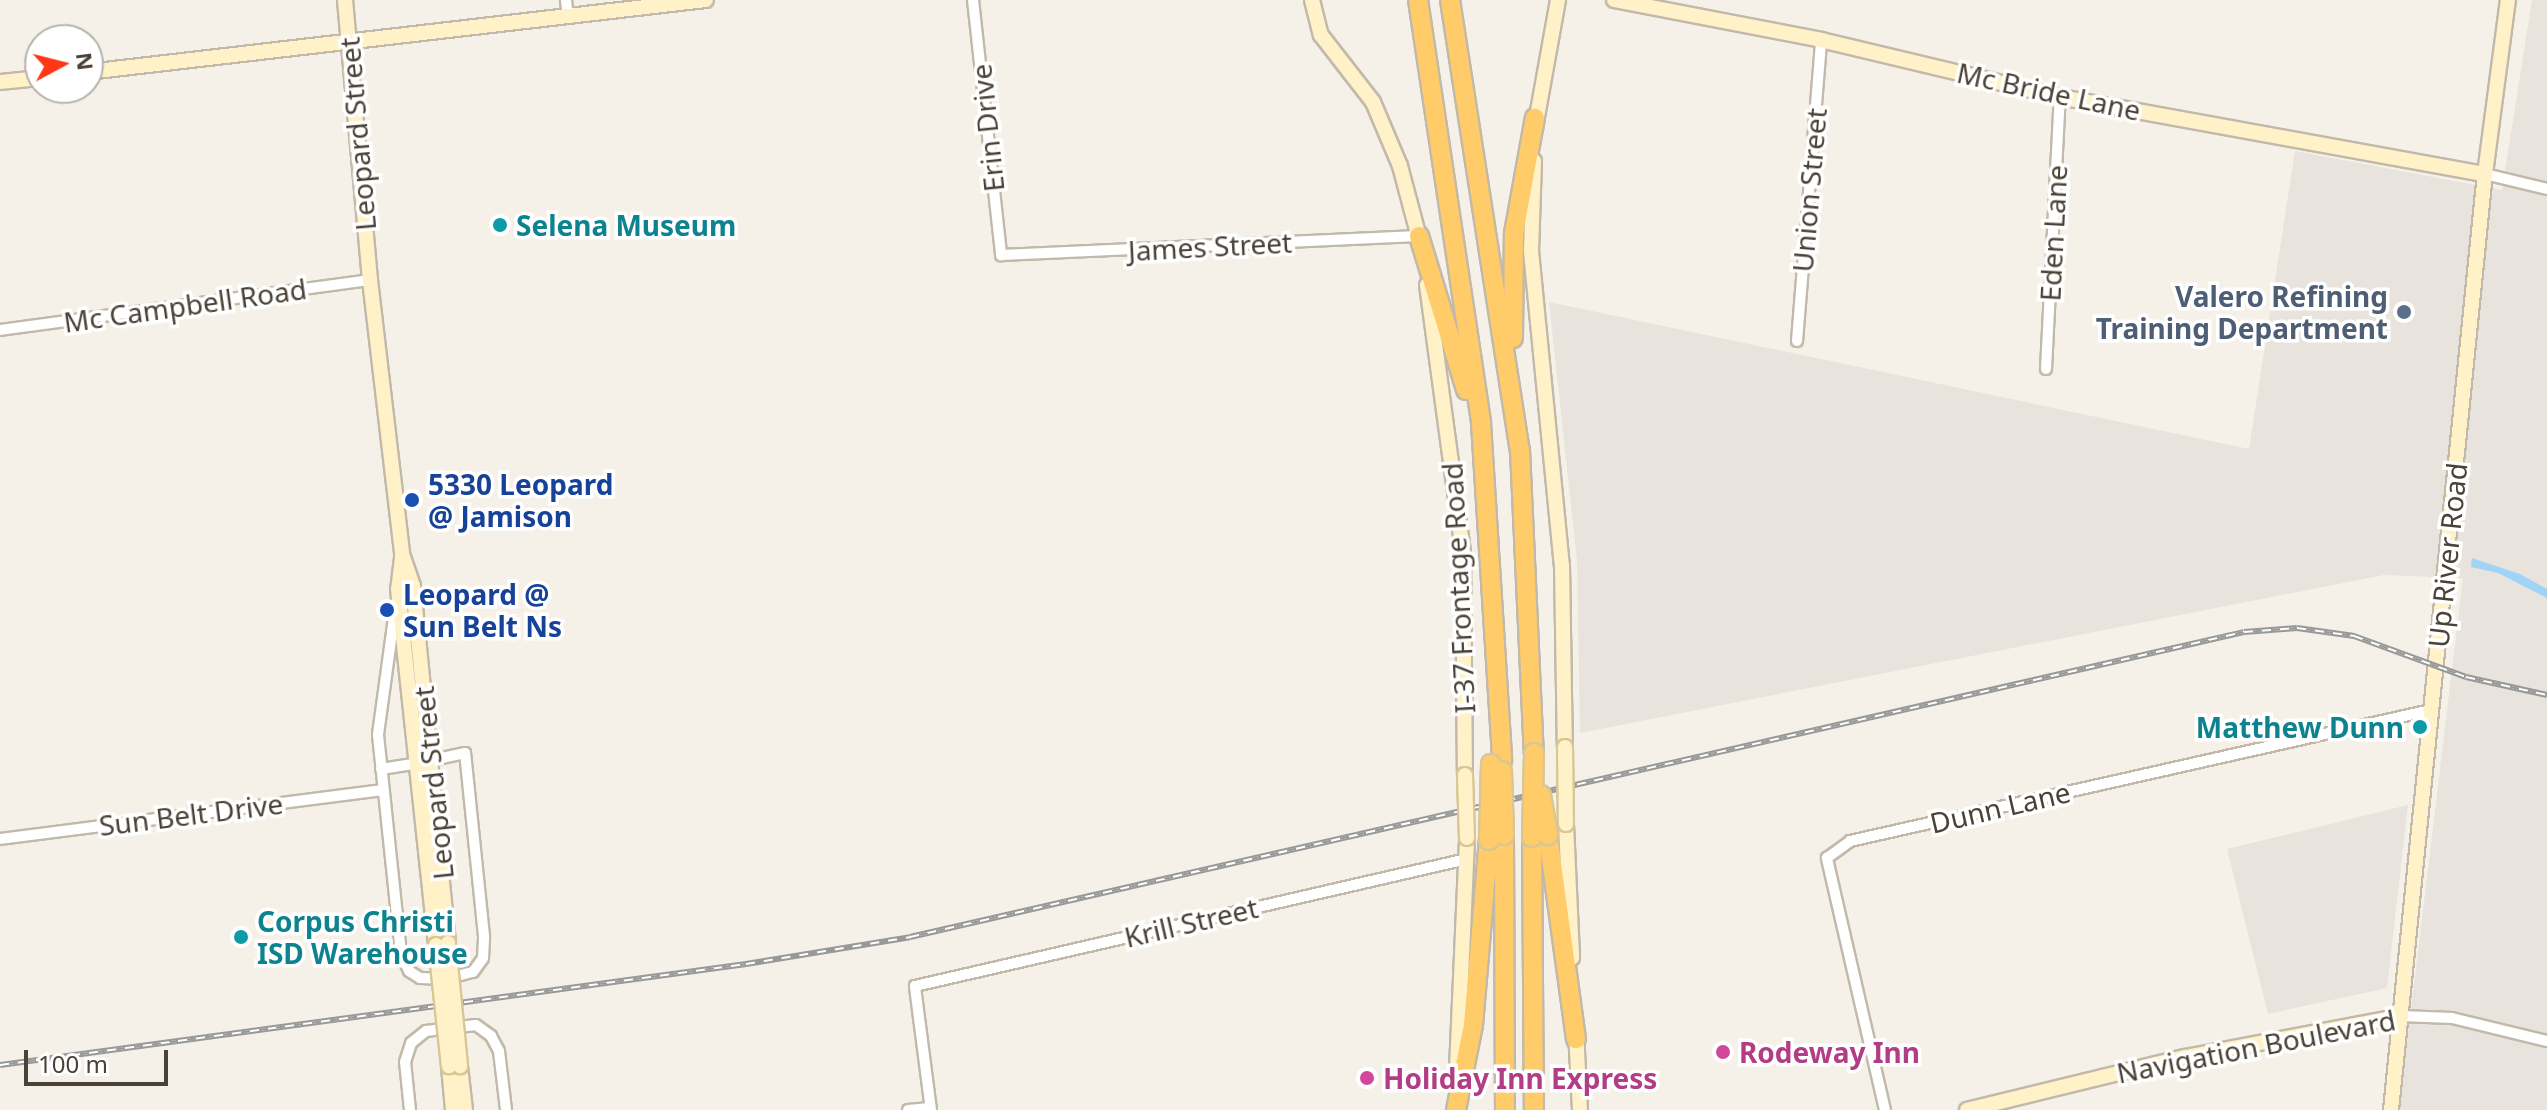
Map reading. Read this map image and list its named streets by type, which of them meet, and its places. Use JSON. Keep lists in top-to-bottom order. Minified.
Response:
{"streets":{"main road":["Mc Bride Lane","Leopard Street","Up River Road","I-37 Frontage Road","Navigation Boulevard"],"street":["Erin Drive","Union Street","Eden Lane","James Street","Mc Campbell Road","Dunn Lane","Sun Belt Drive","Krill Street"]},"crossings":[["Mc Bride Lane","Union Street"],["Mc Bride Lane","Eden Lane"],["Mc Bride Lane","Up River Road"],["Erin Drive","James Street"],["Leopard Street","Mc Campbell Road"],["James Street","I-37 Frontage Road"],["Up River Road","Dunn Lane"],["Up River Road","Navigation Boulevard"],["I-37 Frontage Road","Krill Street"]],"places":["Selena Museum","Valero Refining Training Department","5330 Leopard @ Jamison","Leopard @ Sun Belt Ns","Matthew Dunn","Corpus Christi ISD Warehouse","Rodeway Inn","Holiday Inn Express"],"scale_bar":"100 m","north":"right"}
